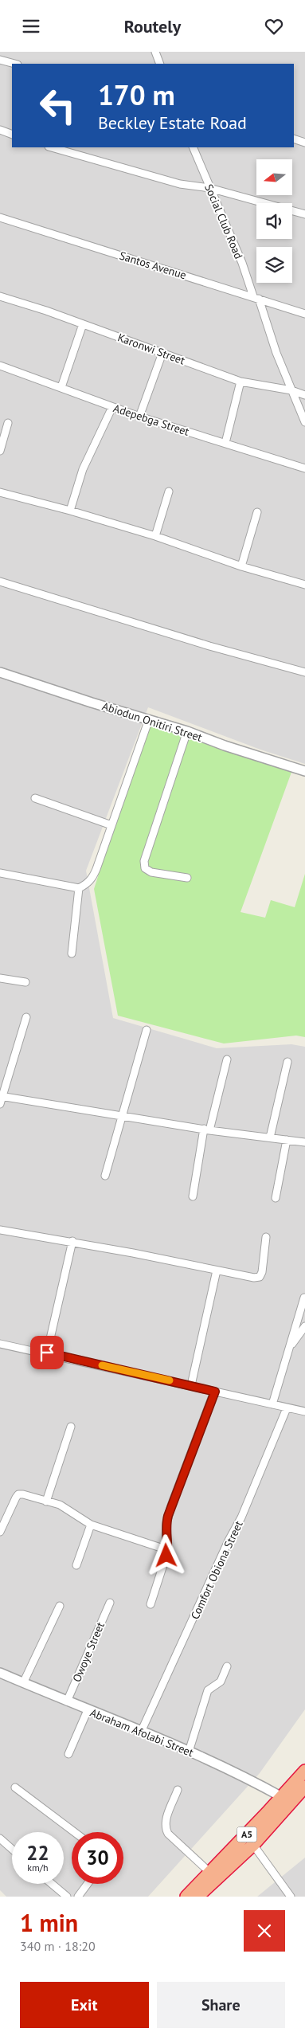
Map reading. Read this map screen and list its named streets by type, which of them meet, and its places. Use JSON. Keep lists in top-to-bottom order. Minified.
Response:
{"streets":{"highway":["A5"],"street":["Social Club Road","Santos Avenue","Karonwi Street","Adepebga Street","Abiodun Onitiri Street","Comfort Obiona Street","Owoye Street","Abraham Afolabi Street"]},"crossings":[["Social Club Road","Santos Avenue"],["Social Club Road","Karonwi Street"],["Comfort Obiona Street","Abraham Afolabi Street"],["Owoye Street","Abraham Afolabi Street"],["Abraham Afolabi Street","A5"]],"north":"left","page":{"header":"Routely","turn":["170 m","Beckley Estate Road"],"speed":"22 km/h","limit":"30","heading":["1 min","340 m · 18:20"],"buttons":["Exit","Share"]}}
